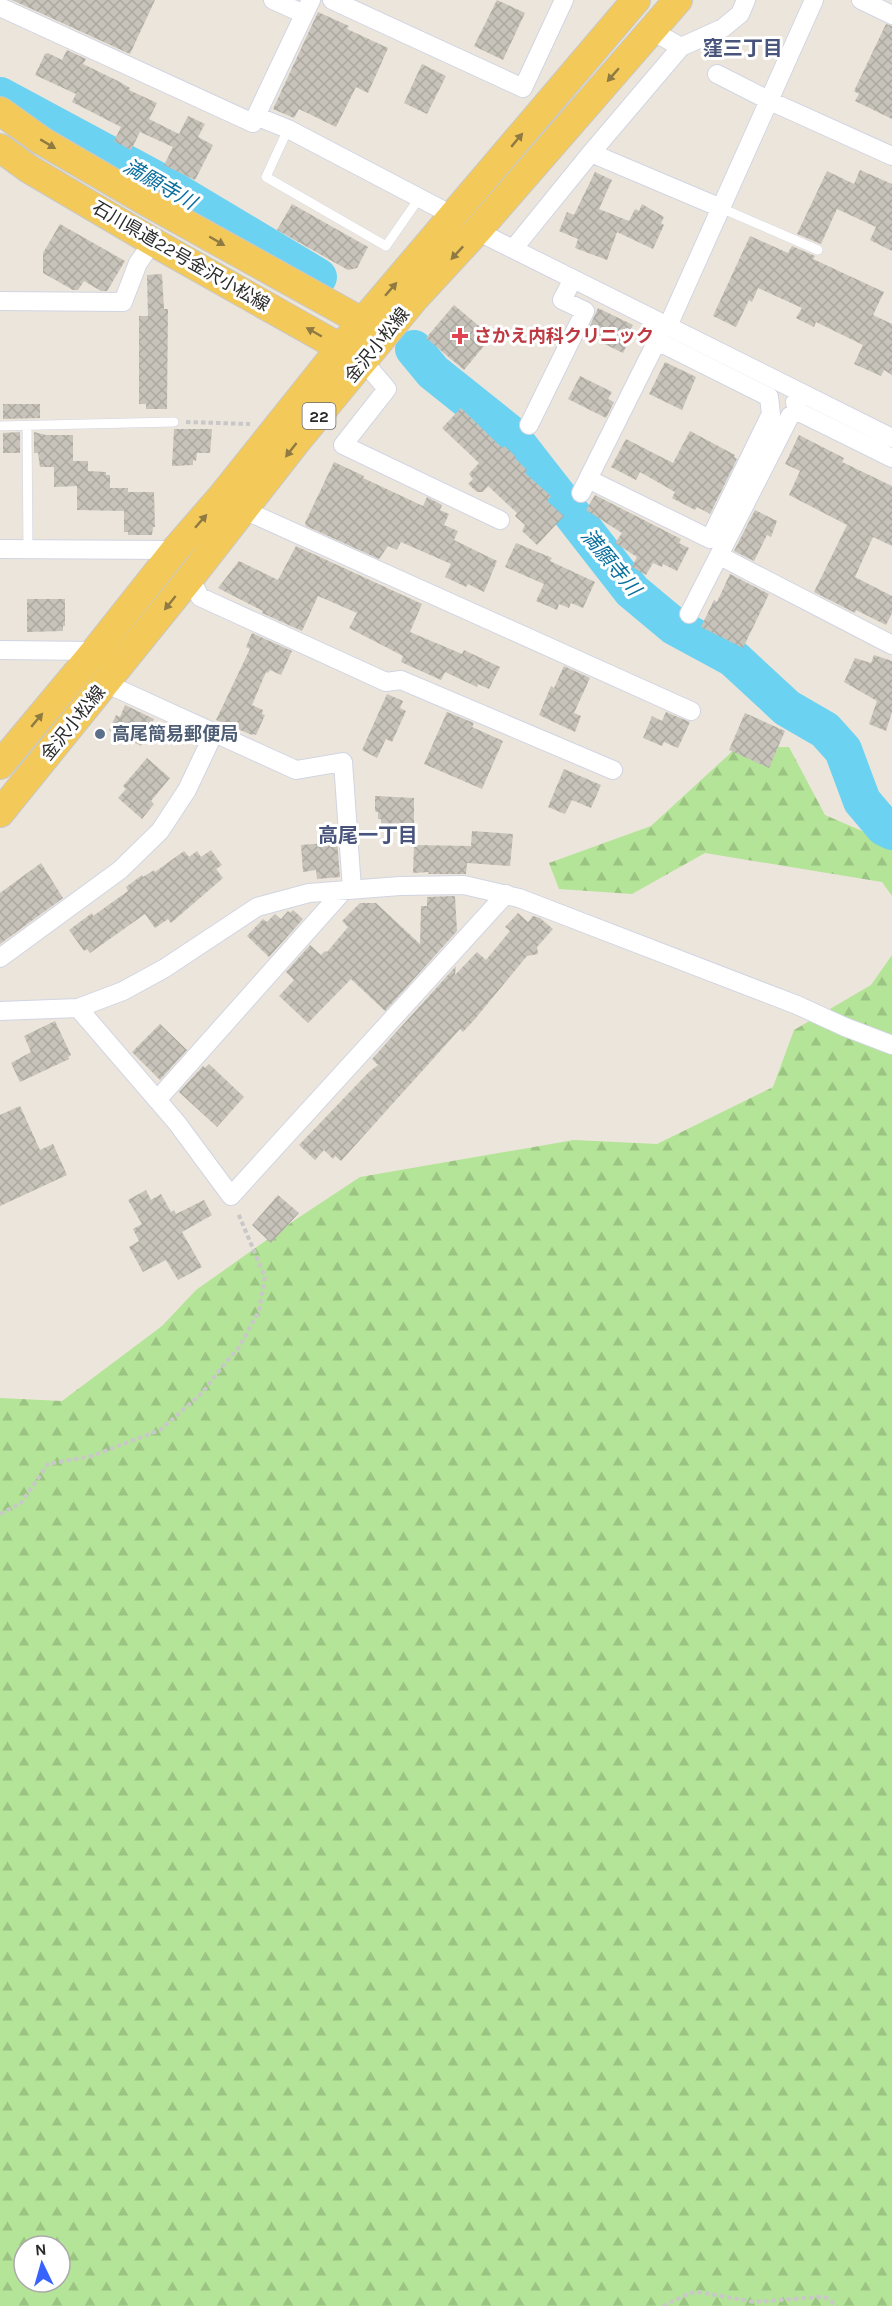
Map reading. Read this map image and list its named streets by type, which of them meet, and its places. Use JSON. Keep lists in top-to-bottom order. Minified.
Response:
{"streets":{"main road":["石川県道22号金沢小松線","金沢小松線","22"]},"crossings":[["石川県道22号金沢小松線","金沢小松線"]],"districts":["窪三丁目","高尾一丁目"],"water":["満願寺川"],"places":{"health":["さかえ内科クリニック"],"other":["高尾簡易郵便局"]},"north":"top"}
